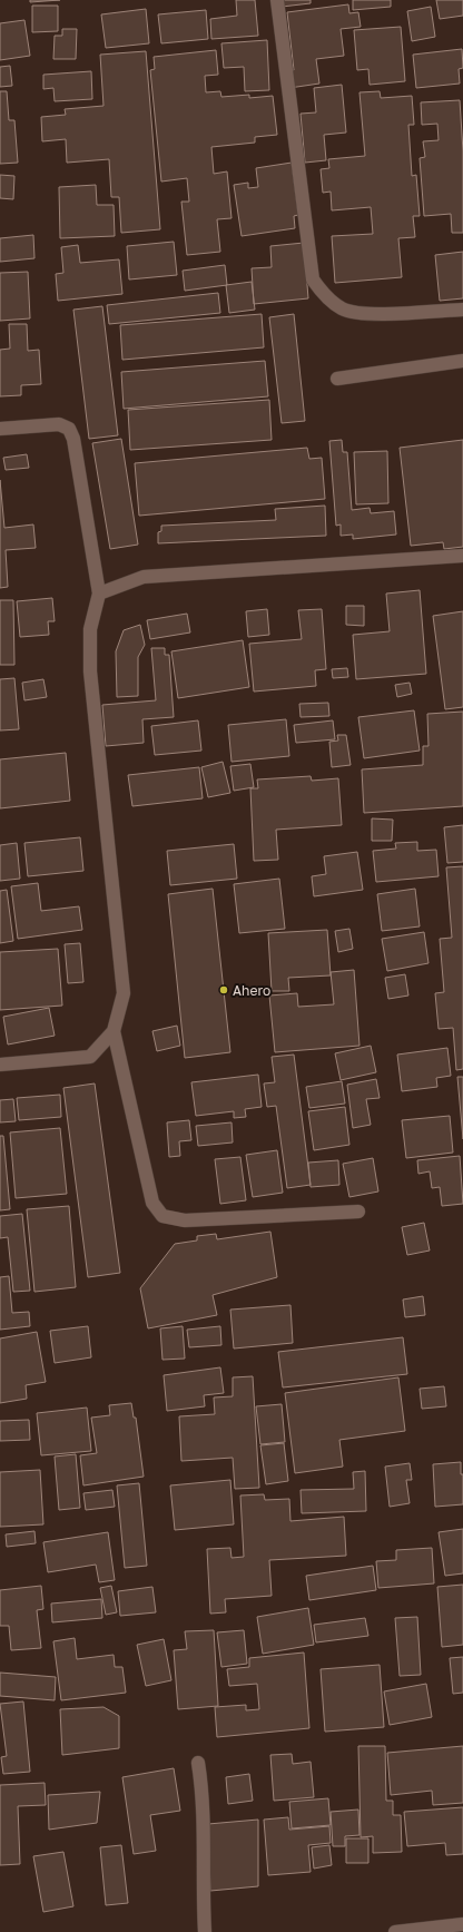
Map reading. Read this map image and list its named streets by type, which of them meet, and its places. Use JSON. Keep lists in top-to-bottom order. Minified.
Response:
{"places":["Ahero"]}
